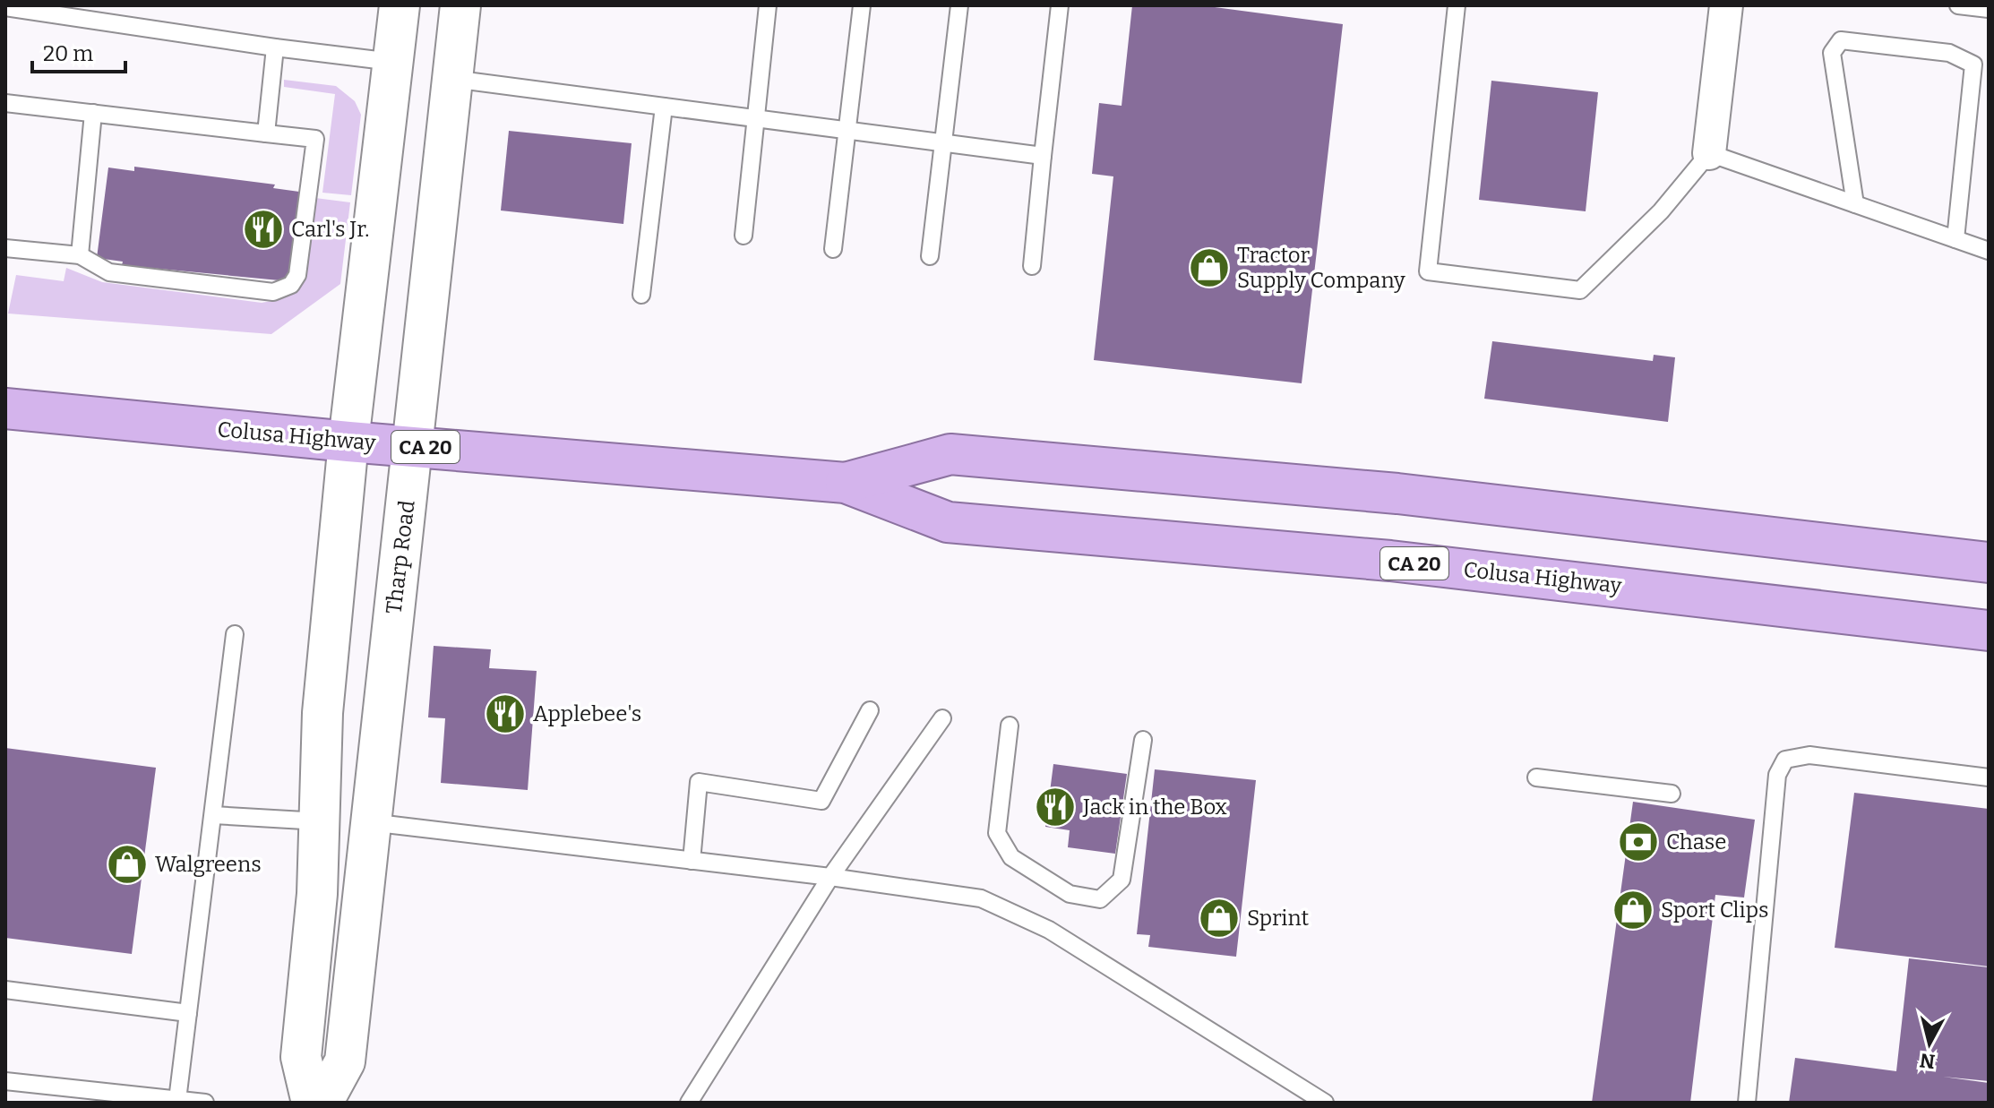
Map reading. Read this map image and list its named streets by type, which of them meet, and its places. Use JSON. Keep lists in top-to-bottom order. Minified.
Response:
{"streets":{"highway":["Colusa Highway","CA 20"],"street":["Tharp Road"]},"crossings":[["Colusa Highway","Tharp Road"]],"places":{"restaurant":["Carl's Jr.","Applebee's","Jack in the Box"],"shop":["Tractor Supply Company","Walgreens","Sport Clips","Sprint"],"bank":["Chase"]},"scale_bar":"20 m","north":"bottom"}
